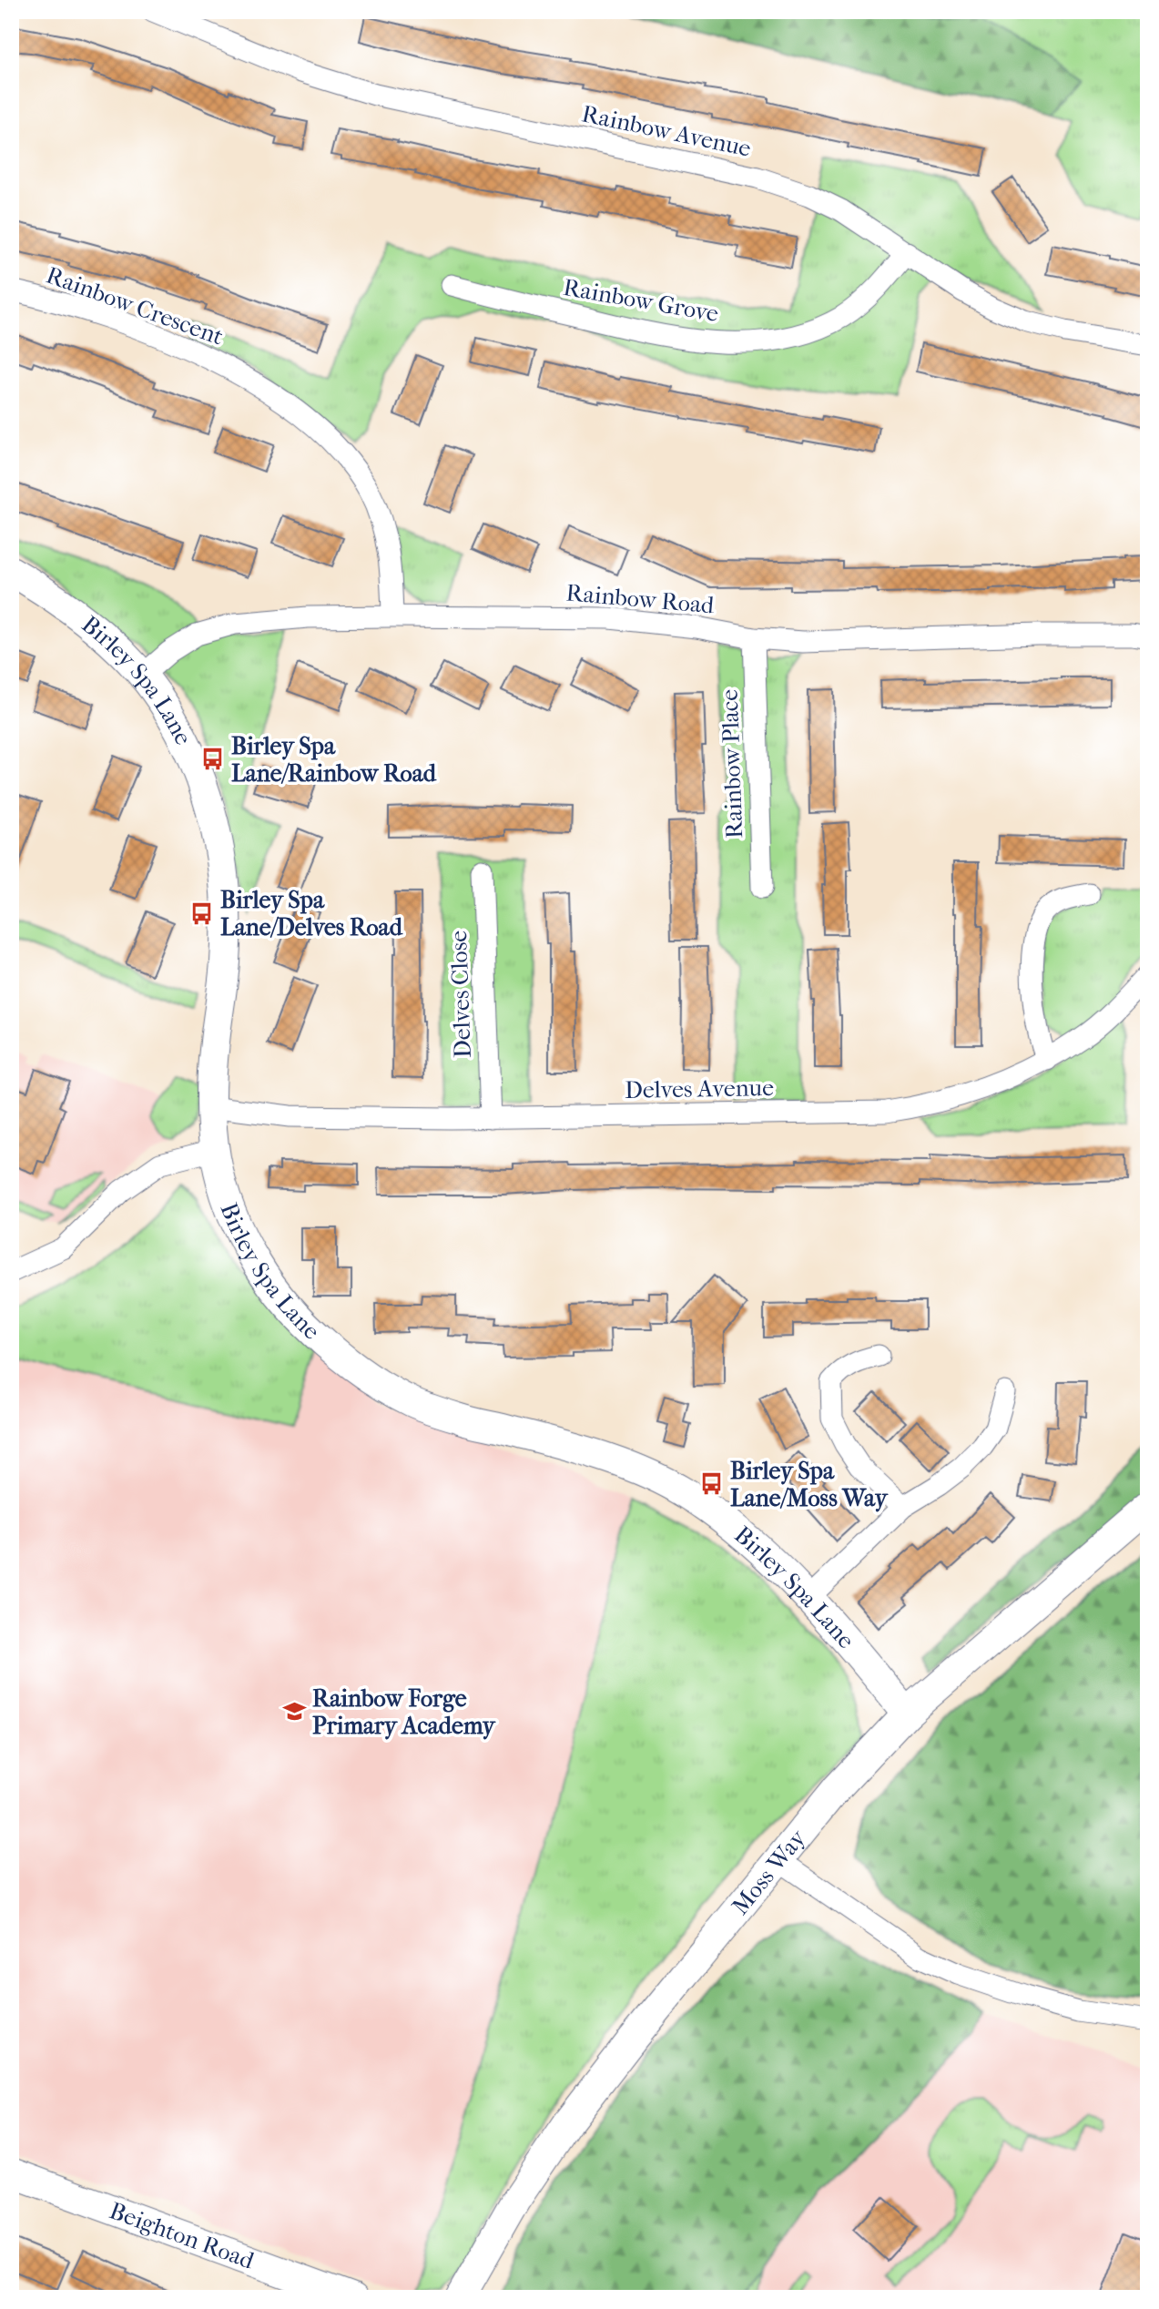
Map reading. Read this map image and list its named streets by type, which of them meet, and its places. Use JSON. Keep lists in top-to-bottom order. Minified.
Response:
{"streets":{"street":["Rainbow Avenue","Rainbow Grove","Rainbow Crescent","Rainbow Road","Birley Spa Lane","Rainbow Place","Delves Close","Delves Avenue","Moss Way","Beighton Road"]},"crossings":[["Rainbow Avenue","Rainbow Grove"],["Rainbow Crescent","Rainbow Road"],["Rainbow Road","Birley Spa Lane"],["Rainbow Road","Rainbow Place"],["Birley Spa Lane","Delves Avenue"],["Birley Spa Lane","Moss Way"],["Delves Close","Delves Avenue"]],"places":{"bus stop":["Birley Spa Lane/Rainbow Road","Birley Spa Lane/Delves Road","Birley Spa Lane/Moss Way"],"school or university":["Rainbow Forge Primary Academy"]}}
